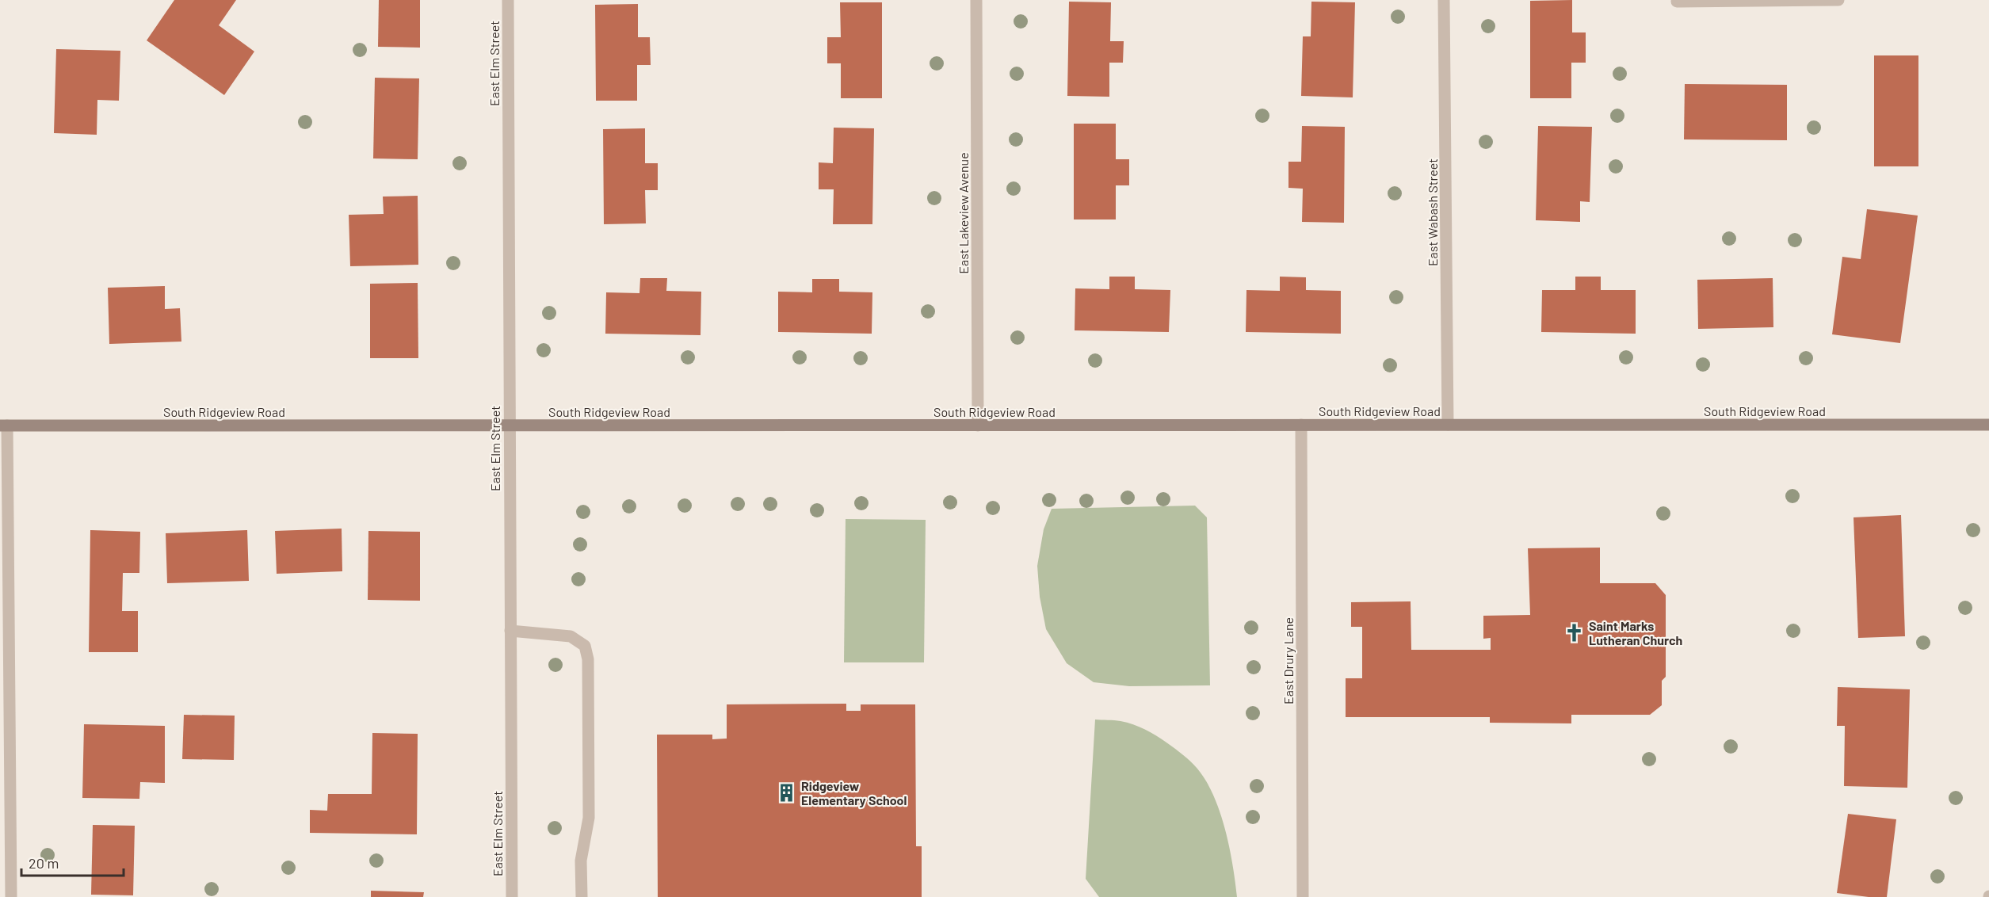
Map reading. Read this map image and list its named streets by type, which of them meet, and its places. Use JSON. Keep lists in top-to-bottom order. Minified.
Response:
{"streets":{"main road":["South Ridgeview Road"],"street":["East Elm Street","East Wabash Street","East Lakeview Avenue","East Drury Lane"]},"crossings":[["East Elm Street","South Ridgeview Road"],["East Wabash Street","South Ridgeview Road"],["East Lakeview Avenue","South Ridgeview Road"],["South Ridgeview Road","East Drury Lane"]],"places":{"church":["Saint Marks Lutheran Church"],"building":["Ridgeview Elementary School"]},"scale_bar":"20 m"}
